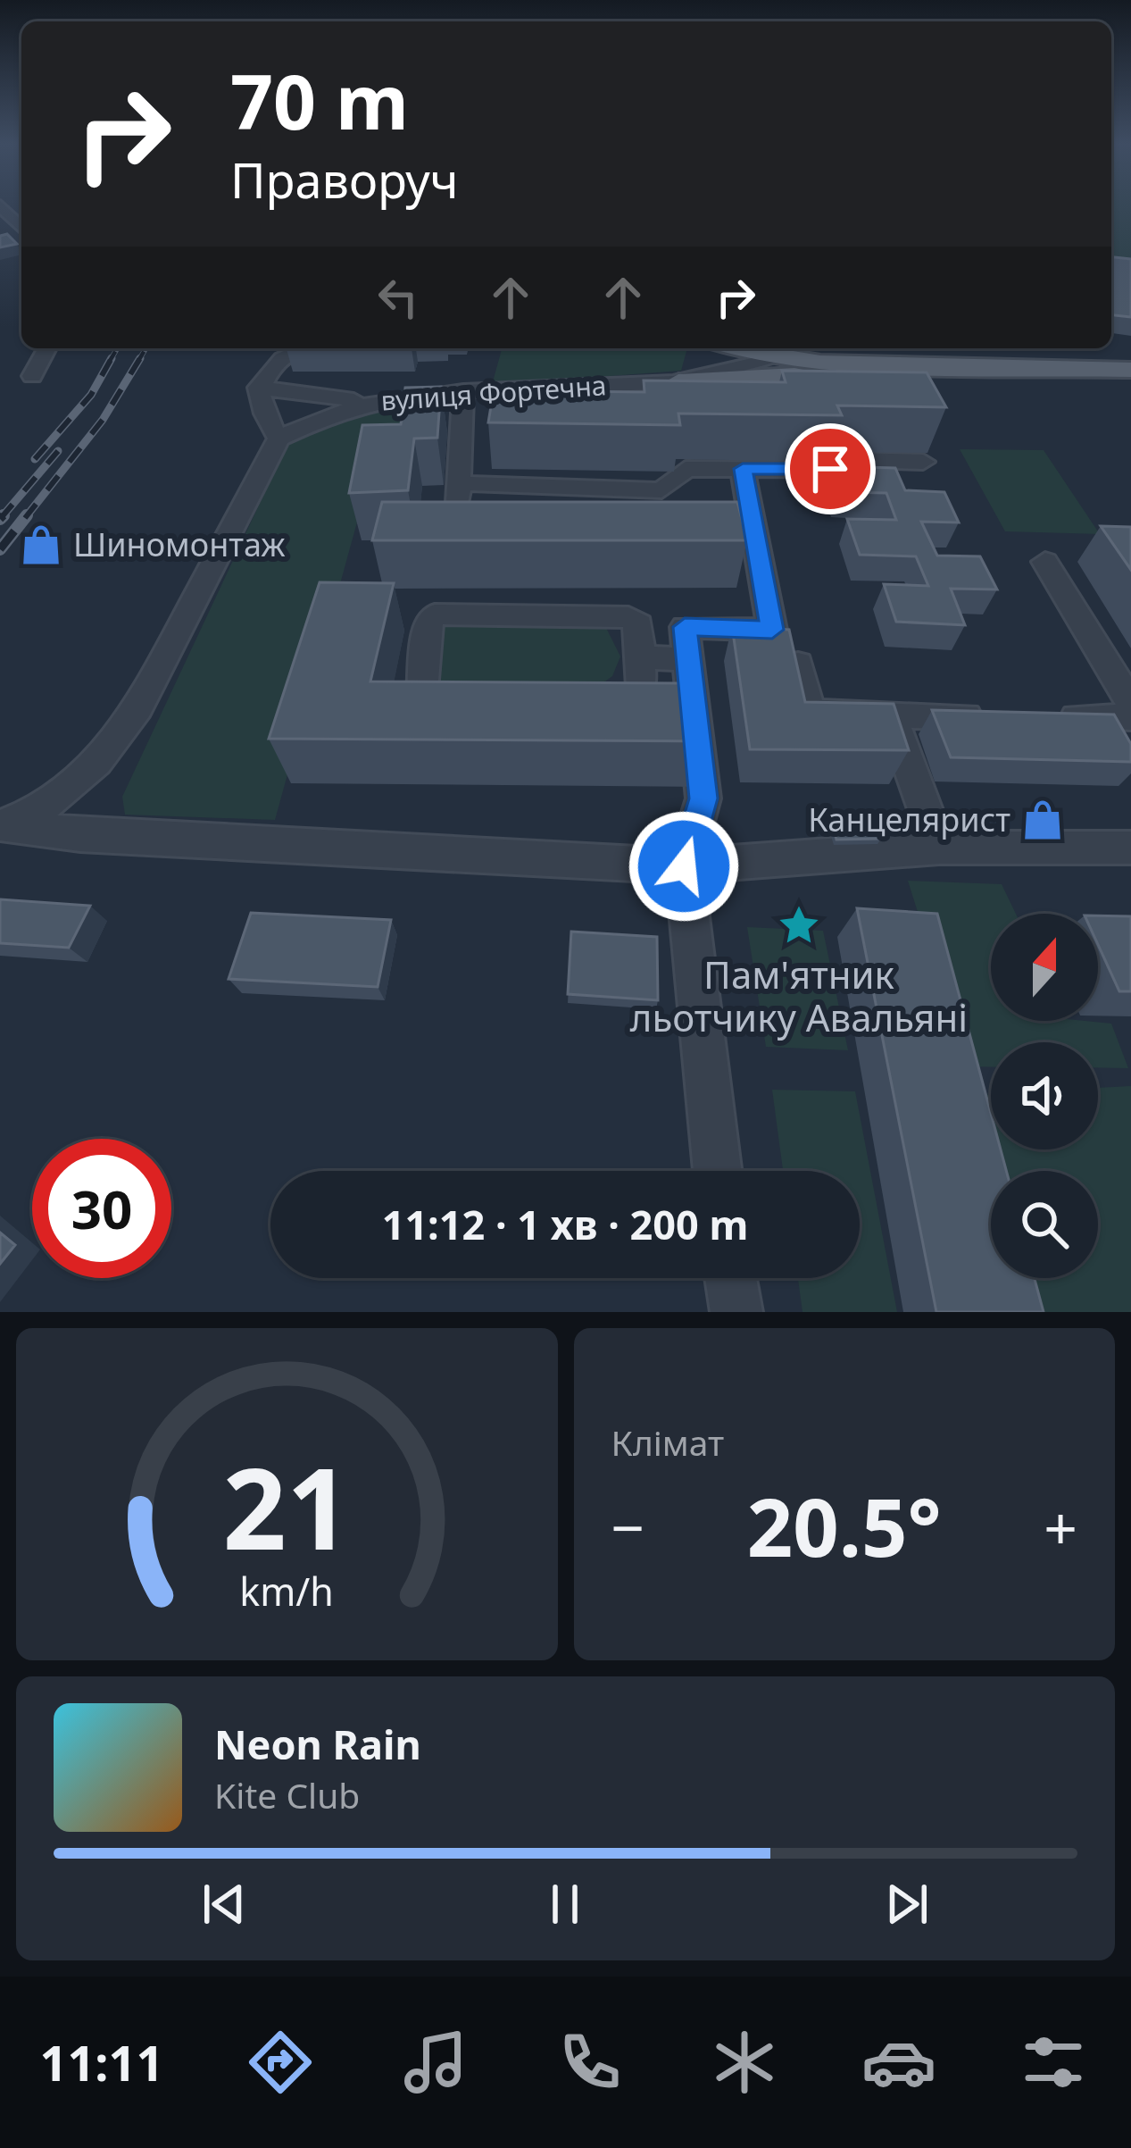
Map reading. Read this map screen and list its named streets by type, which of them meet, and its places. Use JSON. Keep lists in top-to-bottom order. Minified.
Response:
{"streets":{"main road":["вулиця Фортечна"]},"places":{"shop":["Шиномонтаж","Канцелярист"],"place":["Пам'ятник льотчику Авальяні"]},"north":"top","page":{"turn":["70 m","Праворуч"],"limit":"30","trip":"11:12 · 1 хв · 200 m","tile":"Клімат","heat":["−","20.5°","+"],"song":["Neon Rain","Kite Club"],"tabs":"11:11","gauge":["21","km/h"]}}
